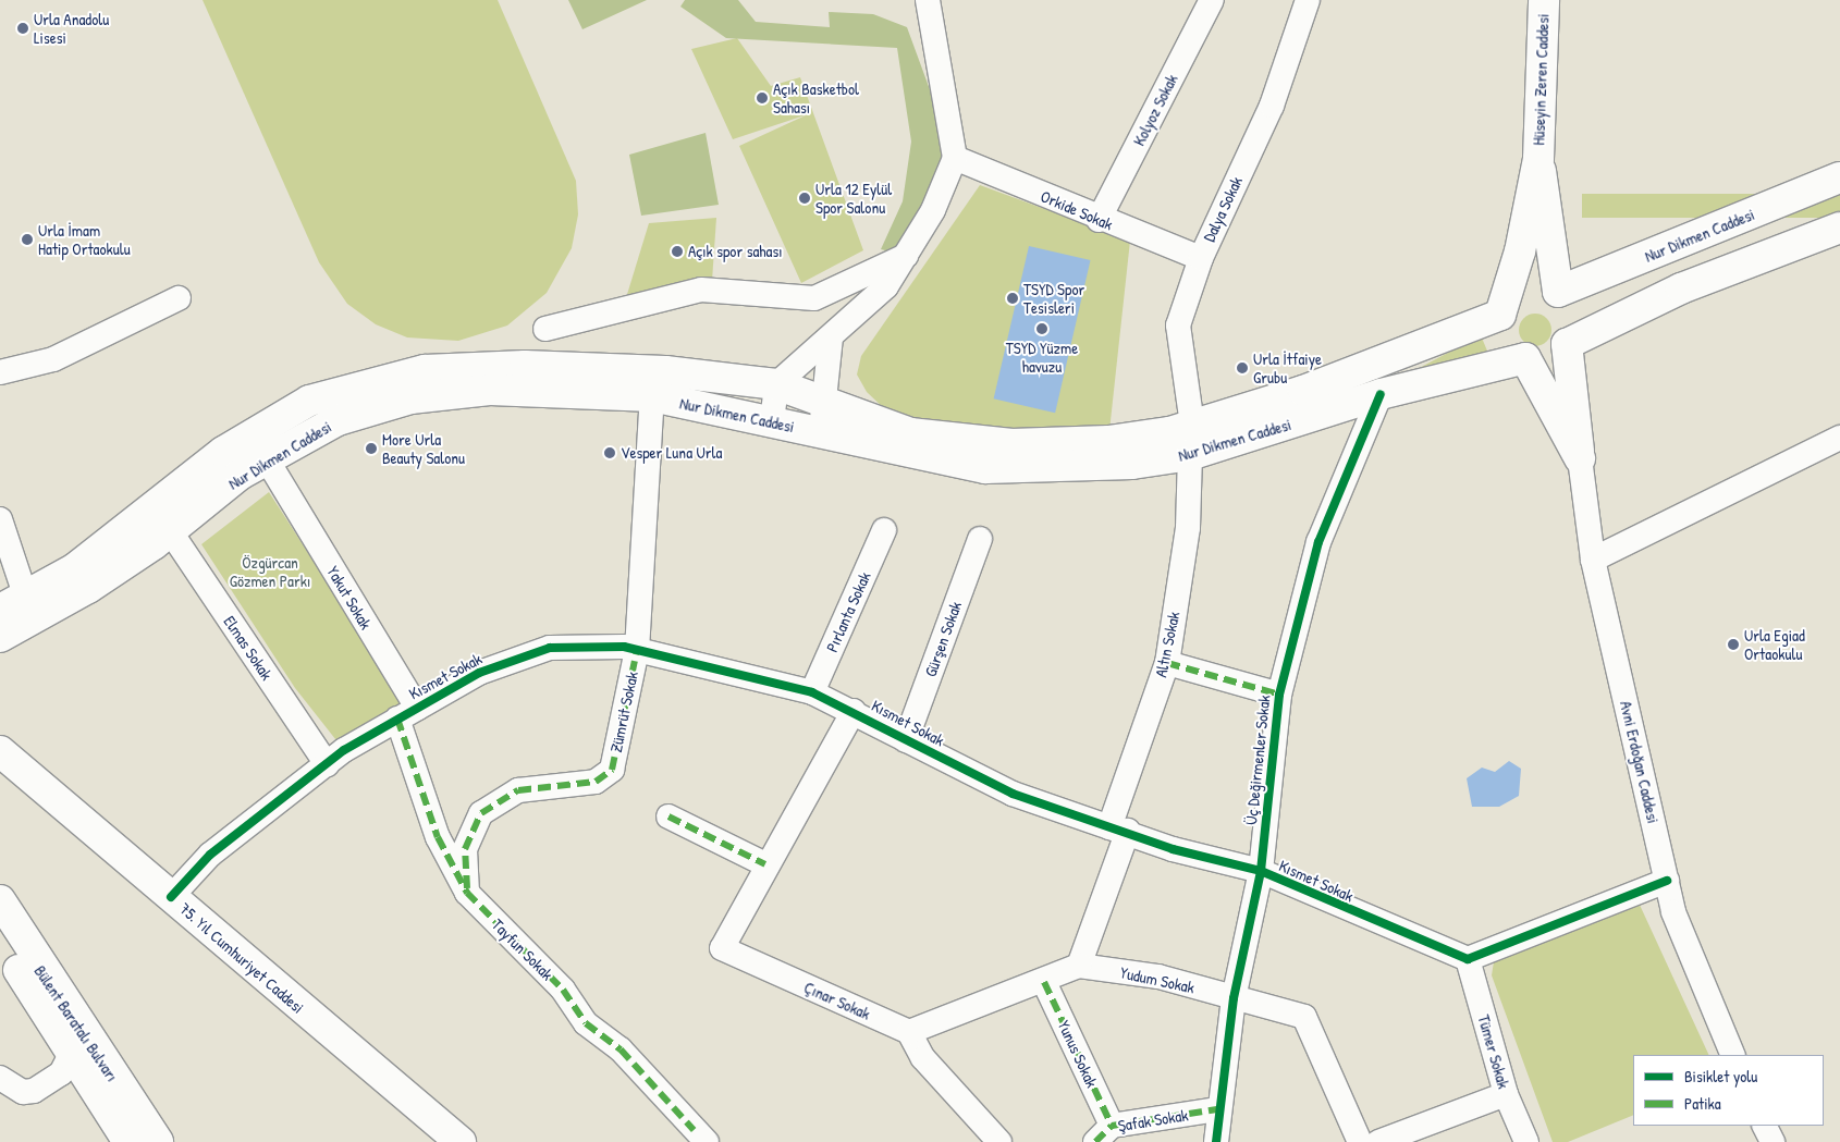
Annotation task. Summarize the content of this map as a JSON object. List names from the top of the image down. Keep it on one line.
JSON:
{"streets":{"main road":["Hüseyin Zeren Caddesi","Nur Dikmen Caddesi","75. Yıl Cumhuriyet Caddesi","Bülent Baratalı Bulvarı"],"street":["Kolyoz Sokak","Dalya Sokak","Orkide Sokak","Yakut Sokak","Pırlanta Sokak","Gürşen Sokak","Altın Sokak","Elmas Sokak","Kısmet Sokak","Zümrüt Sokak","Üç Değirmenler Sokak","Avni Erdoğan Caddesi","Tayfun Sokak","Yudum Sokak","Çınar Sokak","Tümer Sokak","Yunus Sokak","Şafak Sokak"]},"crossings":[["Kolyoz Sokak","Orkide Sokak"],["Dalya Sokak","Orkide Sokak"],["Dalya Sokak","Nur Dikmen Caddesi"],["Nur Dikmen Caddesi","Yakut Sokak"],["Nur Dikmen Caddesi","Altın Sokak"],["Nur Dikmen Caddesi","Elmas Sokak"],["Nur Dikmen Caddesi","Zümrüt Sokak"],["Nur Dikmen Caddesi","Üç Değirmenler Sokak"],["Yakut Sokak","Kısmet Sokak"],["Yakut Sokak","Tayfun Sokak"],["Pırlanta Sokak","Kısmet Sokak"],["Gürşen Sokak","Kısmet Sokak"],["Altın Sokak","Kısmet Sokak"],["Altın Sokak","Yudum Sokak"],["Elmas Sokak","Kısmet Sokak"],["Kısmet Sokak","Zümrüt Sokak"],["Kısmet Sokak","Üç Değirmenler Sokak"],["Kısmet Sokak","Tayfun Sokak"],["Kısmet Sokak","75. Yıl Cumhuriyet Caddesi"],["Kısmet Sokak","Tümer Sokak"],["Zümrüt Sokak","Tayfun Sokak"],["Üç Değirmenler Sokak","Yudum Sokak"],["Üç Değirmenler Sokak","Şafak Sokak"],["Yunus Sokak","Şafak Sokak"]],"parks":["Özgürcan Gözmen Parkı"],"places":["Urla Anadolu Lisesi","Açık Basketbol Sahası","Urla 12 Eylül Spor Salonu","Urla İmam Hatip Ortaokulu","Açık spor sahası","TSYD Spor Tesisleri","TSYD Yüzme havuzu","Urla İtfaiye Grubu","More Urla Beauty Salonu","Vesper Luna Urla","Urla Egiad Ortaokulu"],"legend":["Bisiklet yolu","Patika"]}
